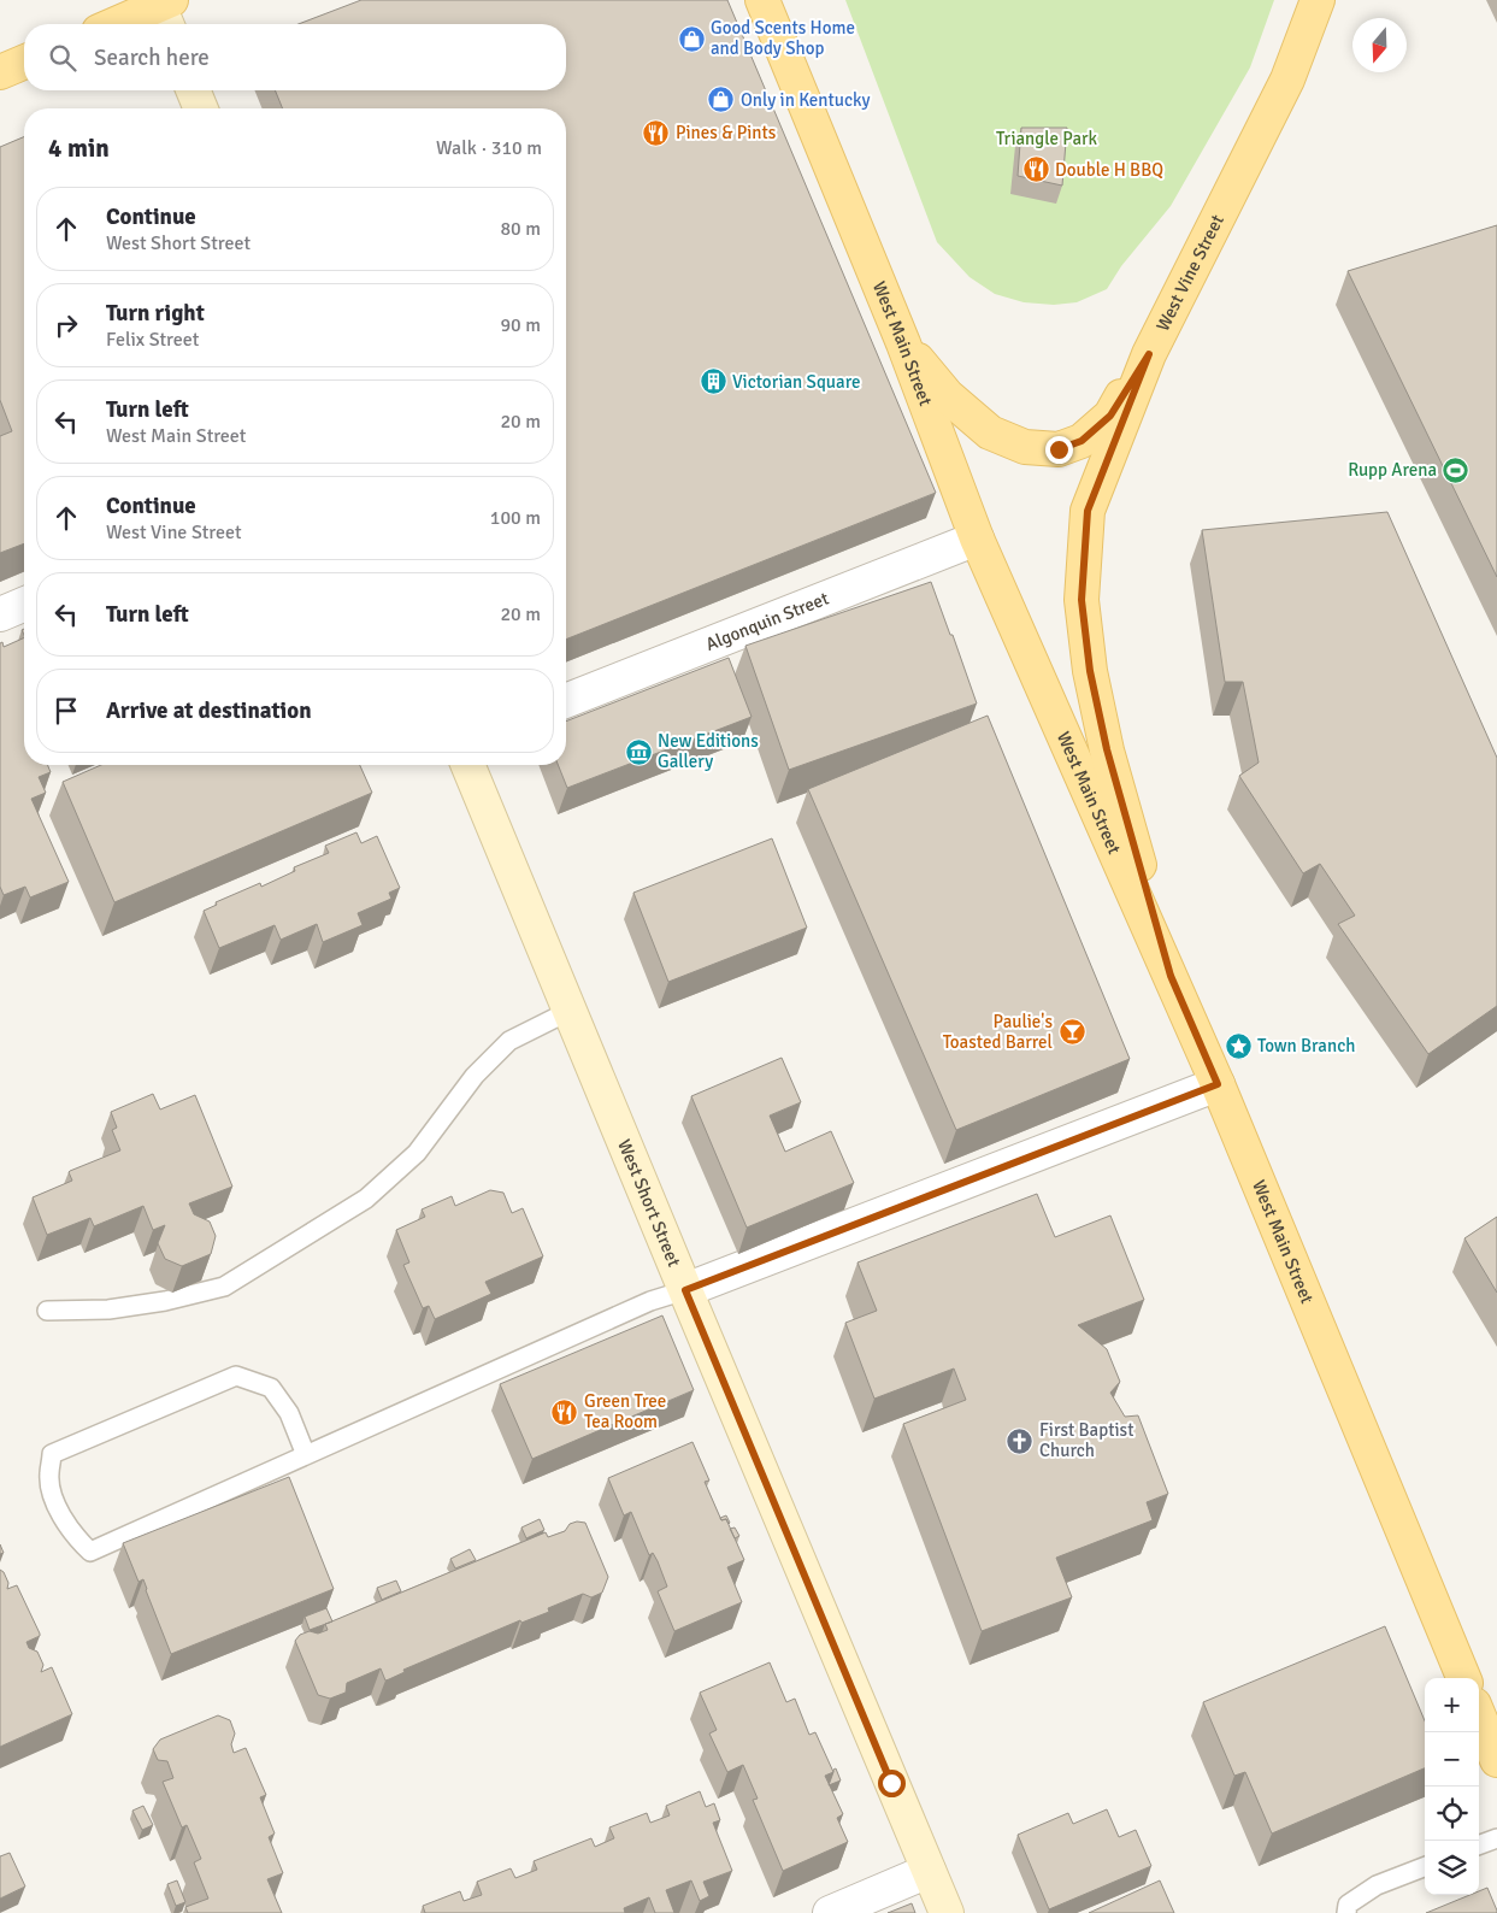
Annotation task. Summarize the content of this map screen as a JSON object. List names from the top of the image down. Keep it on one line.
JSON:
{"streets":{"main road":["West Vine Street","West Main Street","West Short Street"],"street":["Algonquin Street"]},"crossings":[["West Vine Street","West Main Street"],["West Main Street","Algonquin Street"]],"parks":["Triangle Park"],"places":{"shop":["Good Scents Home and Body Shop","Only in Kentucky"],"restaurant":["Pines & Pints","Double H BBQ","Green Tree Tea Room"],"building":["Victorian Square"],"sports":["Rupp Arena"],"museum":["New Editions Gallery"],"bar":["Paulie's Toasted Barrel"],"place":["Town Branch"],"church":["First Baptist Church"]},"north":"bottom","page":{"search":"Search here","heading":["4 min","Walk · 310 m"],"list":[["Continue","West Short Street","80 m"],["Turn right","Felix Street","90 m"],["Turn left","West Main Street","20 m"],["Continue","West Vine Street","100 m"],["Turn left","20 m"],"Arrive at destination"],"map_buttons":["+","−"]}}
